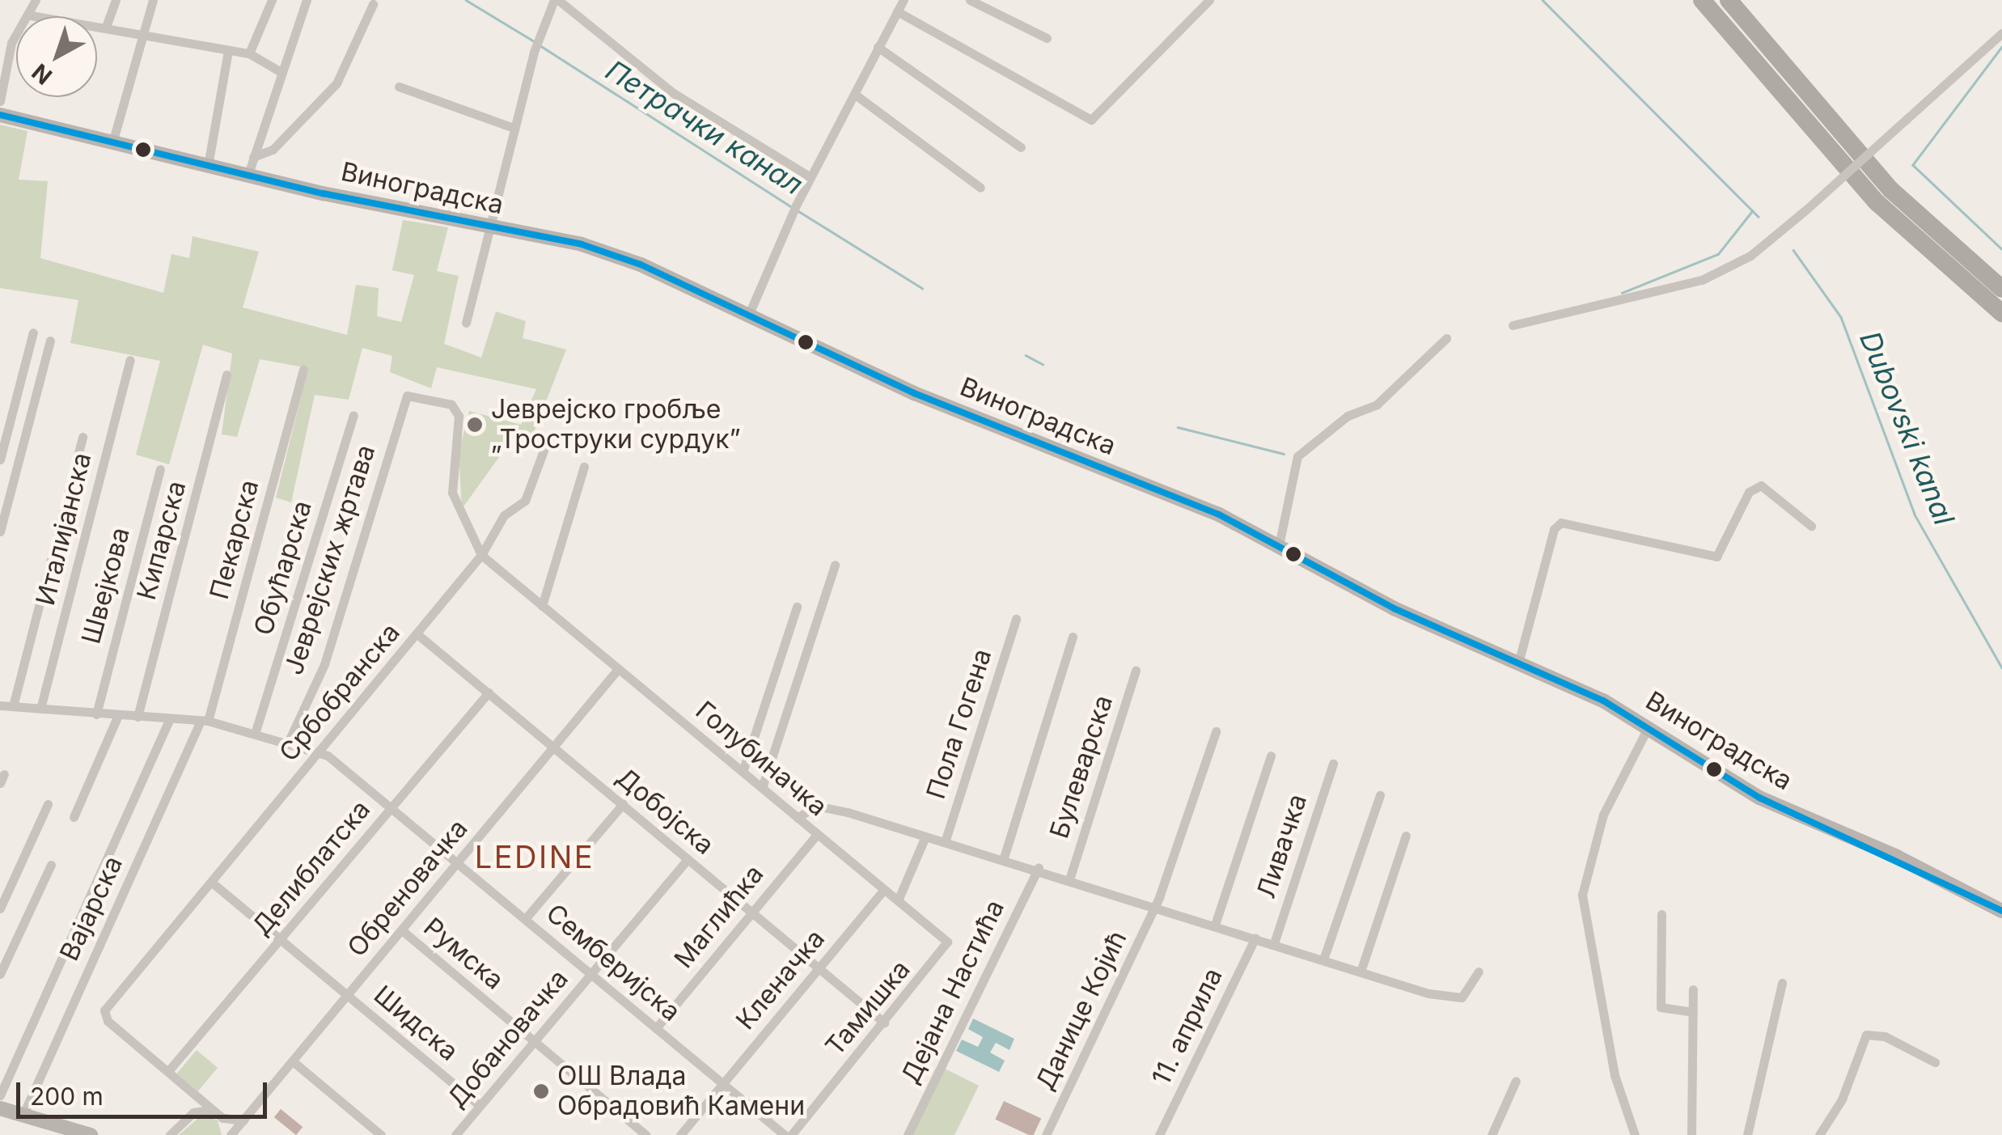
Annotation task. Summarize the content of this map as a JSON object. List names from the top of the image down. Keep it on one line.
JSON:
{"streets":{"street":["Виноградска","Италијанска","Пекарска","Кипарска","Јеврејских жртава","Обућарска","Швејкова","Србобранска","Пола Гогена","Голубиначка","Булеварска","Добојска","Ливачка","Делиблатска","Обреновачка","Вајарска","Маглићка","Румска","Семберијска","Кленачка","Дејана Настића","Тамишка","Данице Којић","Шидска","11. априла","Добановачка"]},"crossings":[["Италијанска","Семберијска"],["Пекарска","Вајарска"],["Пекарска","Семберијска"],["Кипарска","Семберијска"],["Јеврејских жртава","Србобранска"],["Јеврејских жртава","Голубиначка"],["Јеврејских жртава","Семберијска"],["Обућарска","Семберијска"],["Швејкова","Семберијска"],["Србобранска","Голубиначка"],["Србобранска","Добојска"],["Србобранска","Делиблатска"],["Србобранска","Семберијска"],["Србобранска","Шидска"],["Голубиначка","Обреновачка"],["Голубиначка","Маглићка"],["Голубиначка","Кленачка"],["Голубиначка","Тамишка"],["Добојска","Делиблатска"],["Добојска","Обреновачка"],["Добојска","Маглићка"],["Добојска","Кленачка"],["Добојска","Тамишка"],["Добојска","Добановачка"],["Делиблатска","Семберијска"],["Делиблатска","Шидска"],["Обреновачка","Румска"],["Обреновачка","Семберијска"],["Обреновачка","Шидска"],["Вајарска","Семберијска"],["Маглићка","Семберијска"],["Румска","Добановачка"],["Семберијска","Кленачка"],["Семберијска","Тамишка"],["Семберијска","Добановачка"],["Шидска","Добановачка"]],"districts":["LEDINE"],"water":["Петрачки канал","Dubovski kanal"],"places":["Јеврејско гробље „Троструки сурдук”","ОШ Влада Обрадовић Камени"],"scale_bar":"200 m","north":"bottom left"}
